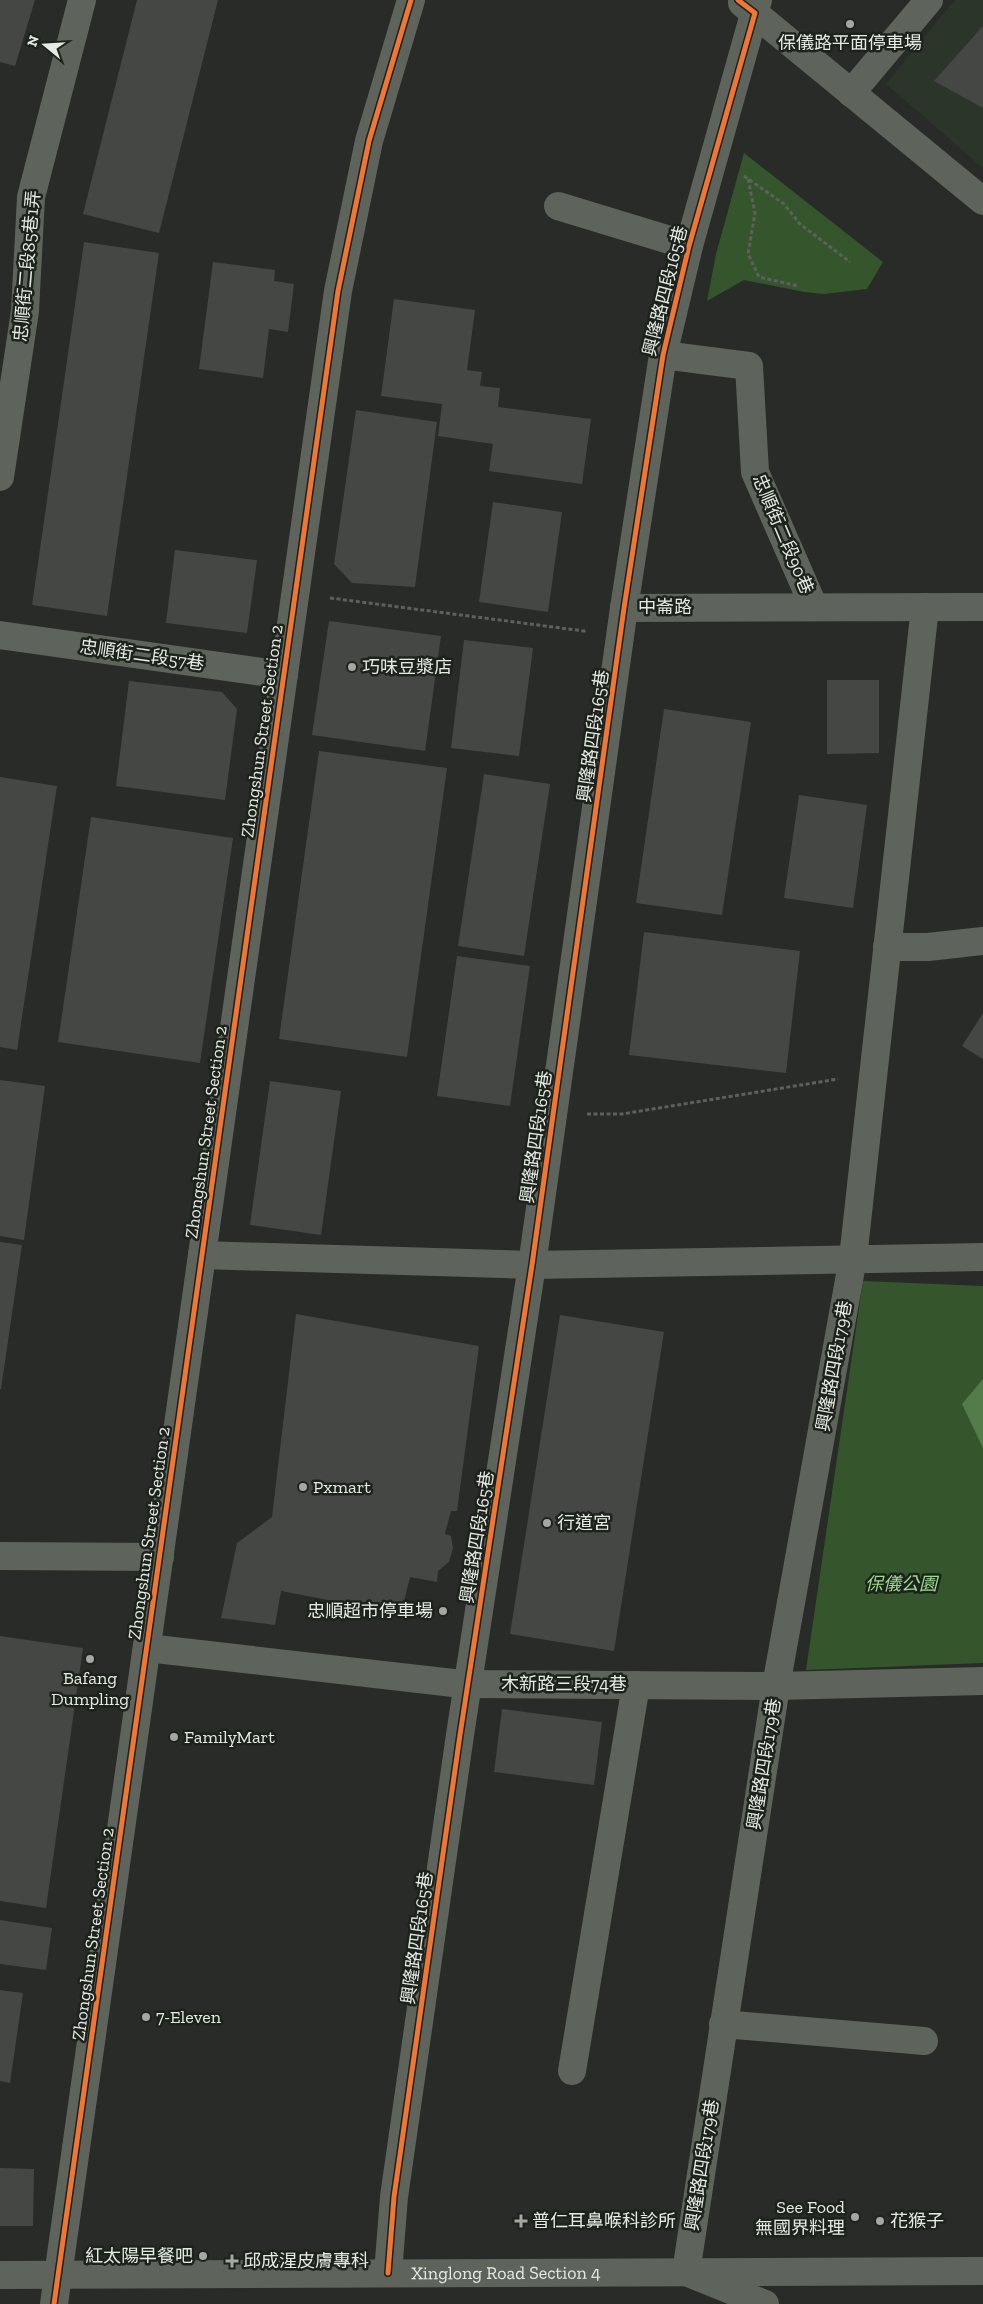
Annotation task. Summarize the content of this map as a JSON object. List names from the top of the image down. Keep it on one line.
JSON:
{"streets":{"street":["忠順街二段85巷1弄","興隆路四段165巷","忠順街二段90巷","中崙路","忠順街二段57巷","Zhongshun Street Section 2","興隆路四段179巷","木新路三段74巷","Xinglong Road Section 4"]},"crossings":[["興隆路四段165巷","忠順街二段90巷"],["興隆路四段165巷","中崙路"],["興隆路四段165巷","木新路三段74巷"],["興隆路四段165巷","Xinglong Road Section 4"],["忠順街二段90巷","中崙路"],["中崙路","Zhongshun Street Section 2"],["中崙路","興隆路四段179巷"],["忠順街二段57巷","Zhongshun Street Section 2"],["Zhongshun Street Section 2","木新路三段74巷"],["Zhongshun Street Section 2","Xinglong Road Section 4"],["興隆路四段179巷","木新路三段74巷"],["興隆路四段179巷","Xinglong Road Section 4"]],"parks":["保儀公園"],"places":{"other":["保儀路平面停車場","巧味豆漿店","Pxmart","行道宮","忠順超市停車場","Bafang Dumpling","FamilyMart","7-Eleven","See Food 無國界料理","花猴子","紅太陽早餐吧"],"health":["普仁耳鼻喉科診所","邱成湦皮膚專科"]},"north":"left"}
